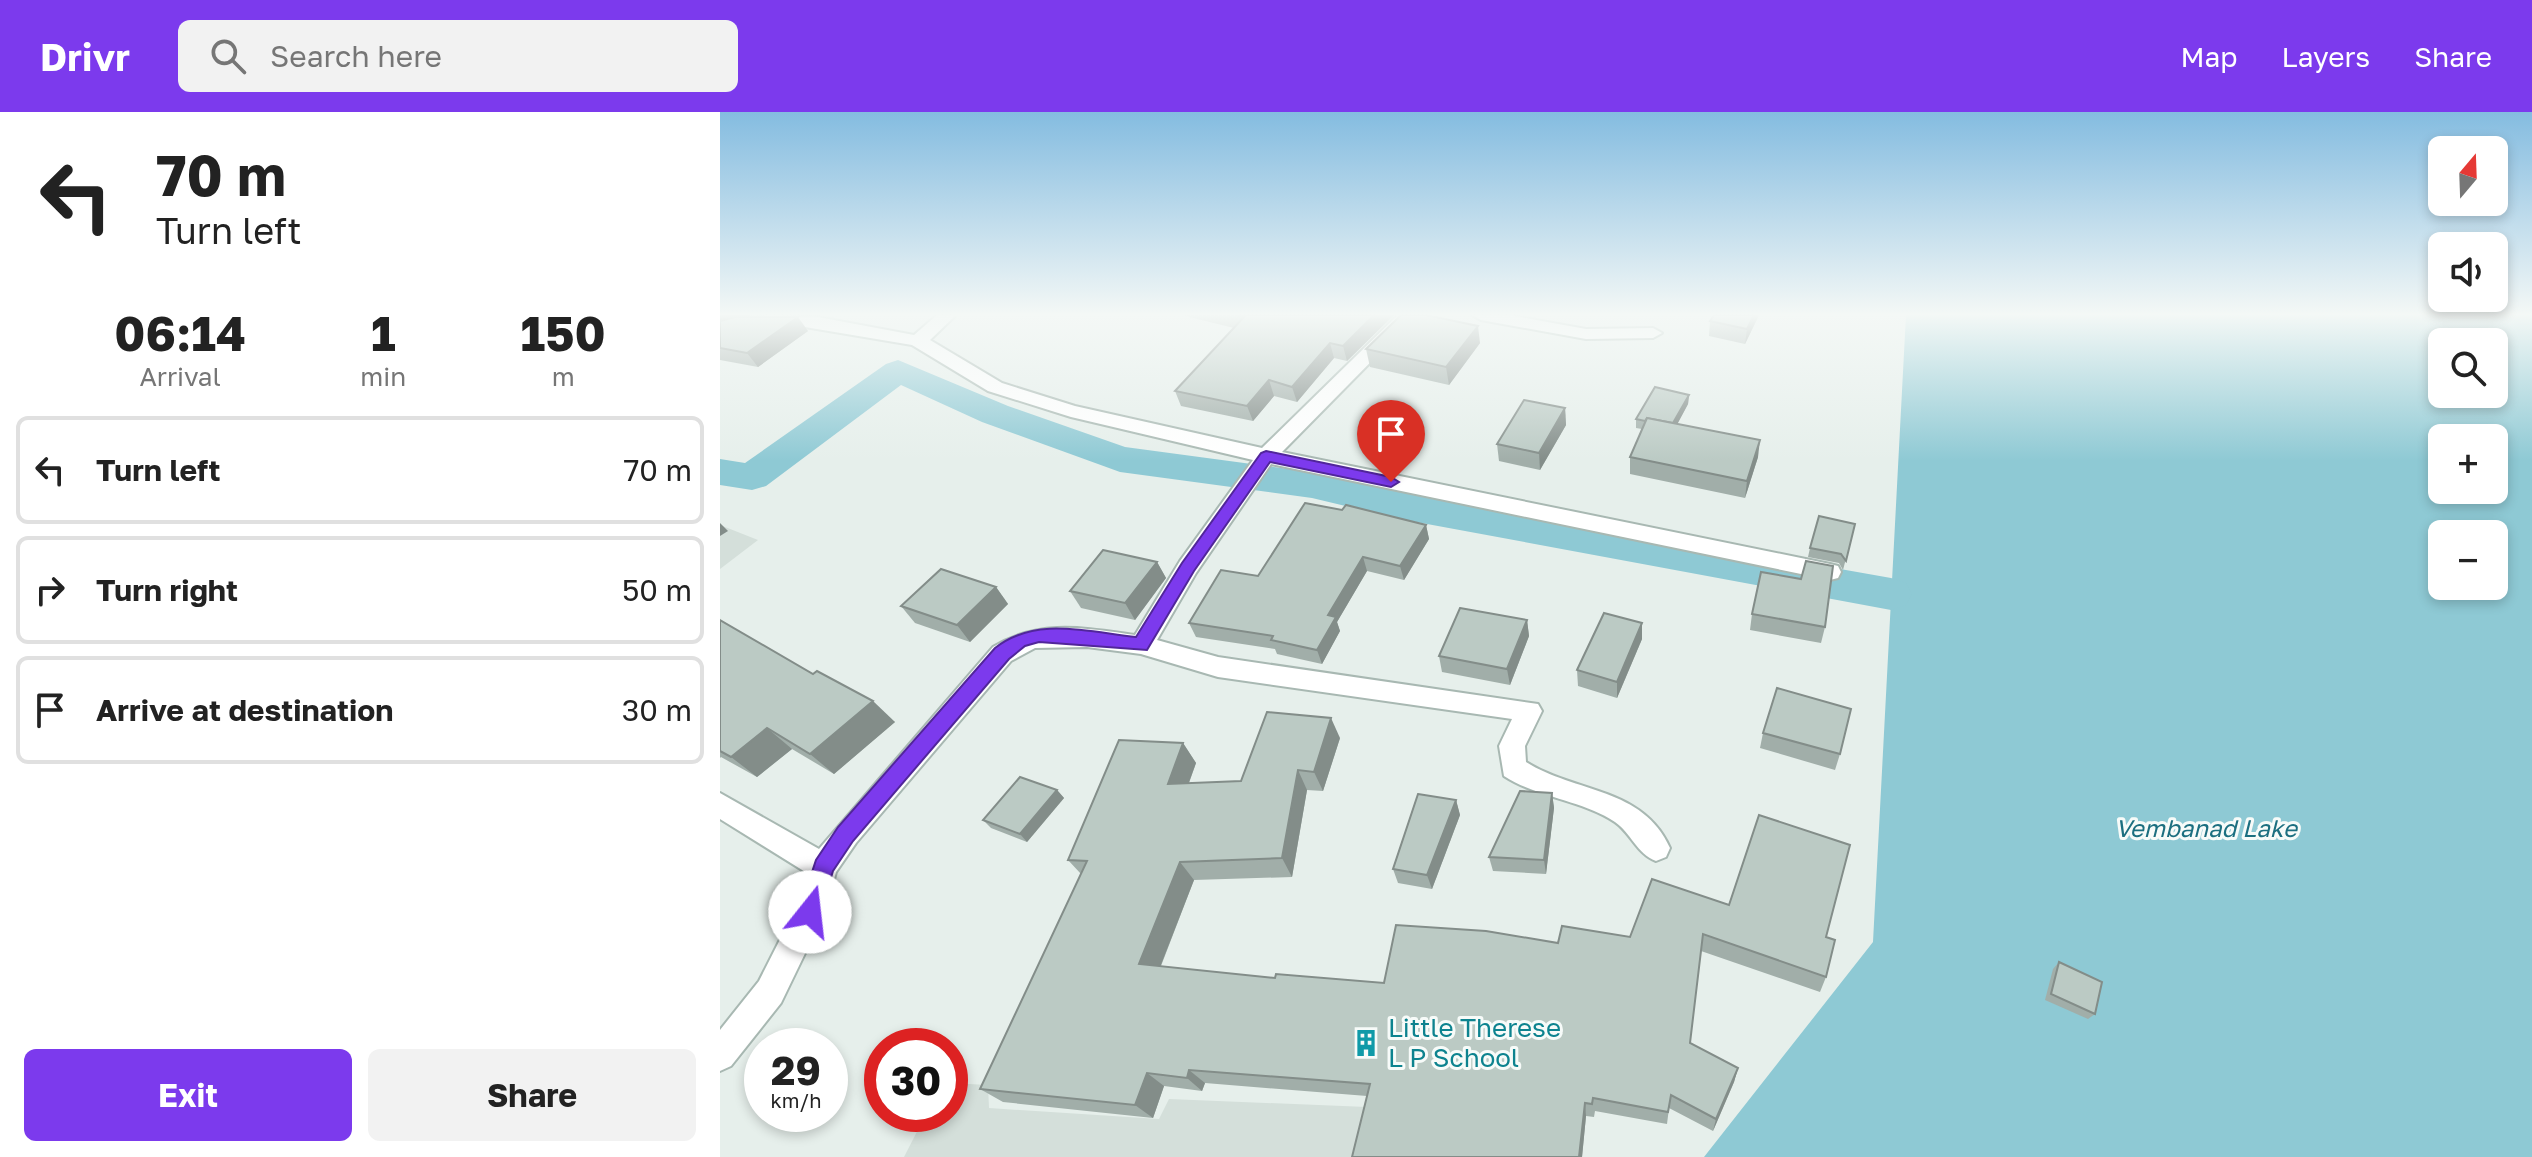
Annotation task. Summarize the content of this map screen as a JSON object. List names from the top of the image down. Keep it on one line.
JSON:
{"water":["Vembanad Lake"],"places":{"building":["Little Therese L P School"]},"north":"top","page":{"header":"Drivr","search":"Search here","nav":["Map","Layers","Share"],"turn":["70 m","Turn left"],"map_buttons":["+","−"],"eta":["06:14","Arrival","1","min","150","m"],"list":[{"name":"Turn left","value":"70 m"},{"name":"Turn right","value":"50 m"},{"name":"Arrive at destination","value":"30 m"}],"speed":"29 km/h","limit":"30","buttons":["Exit","Share"]}}
